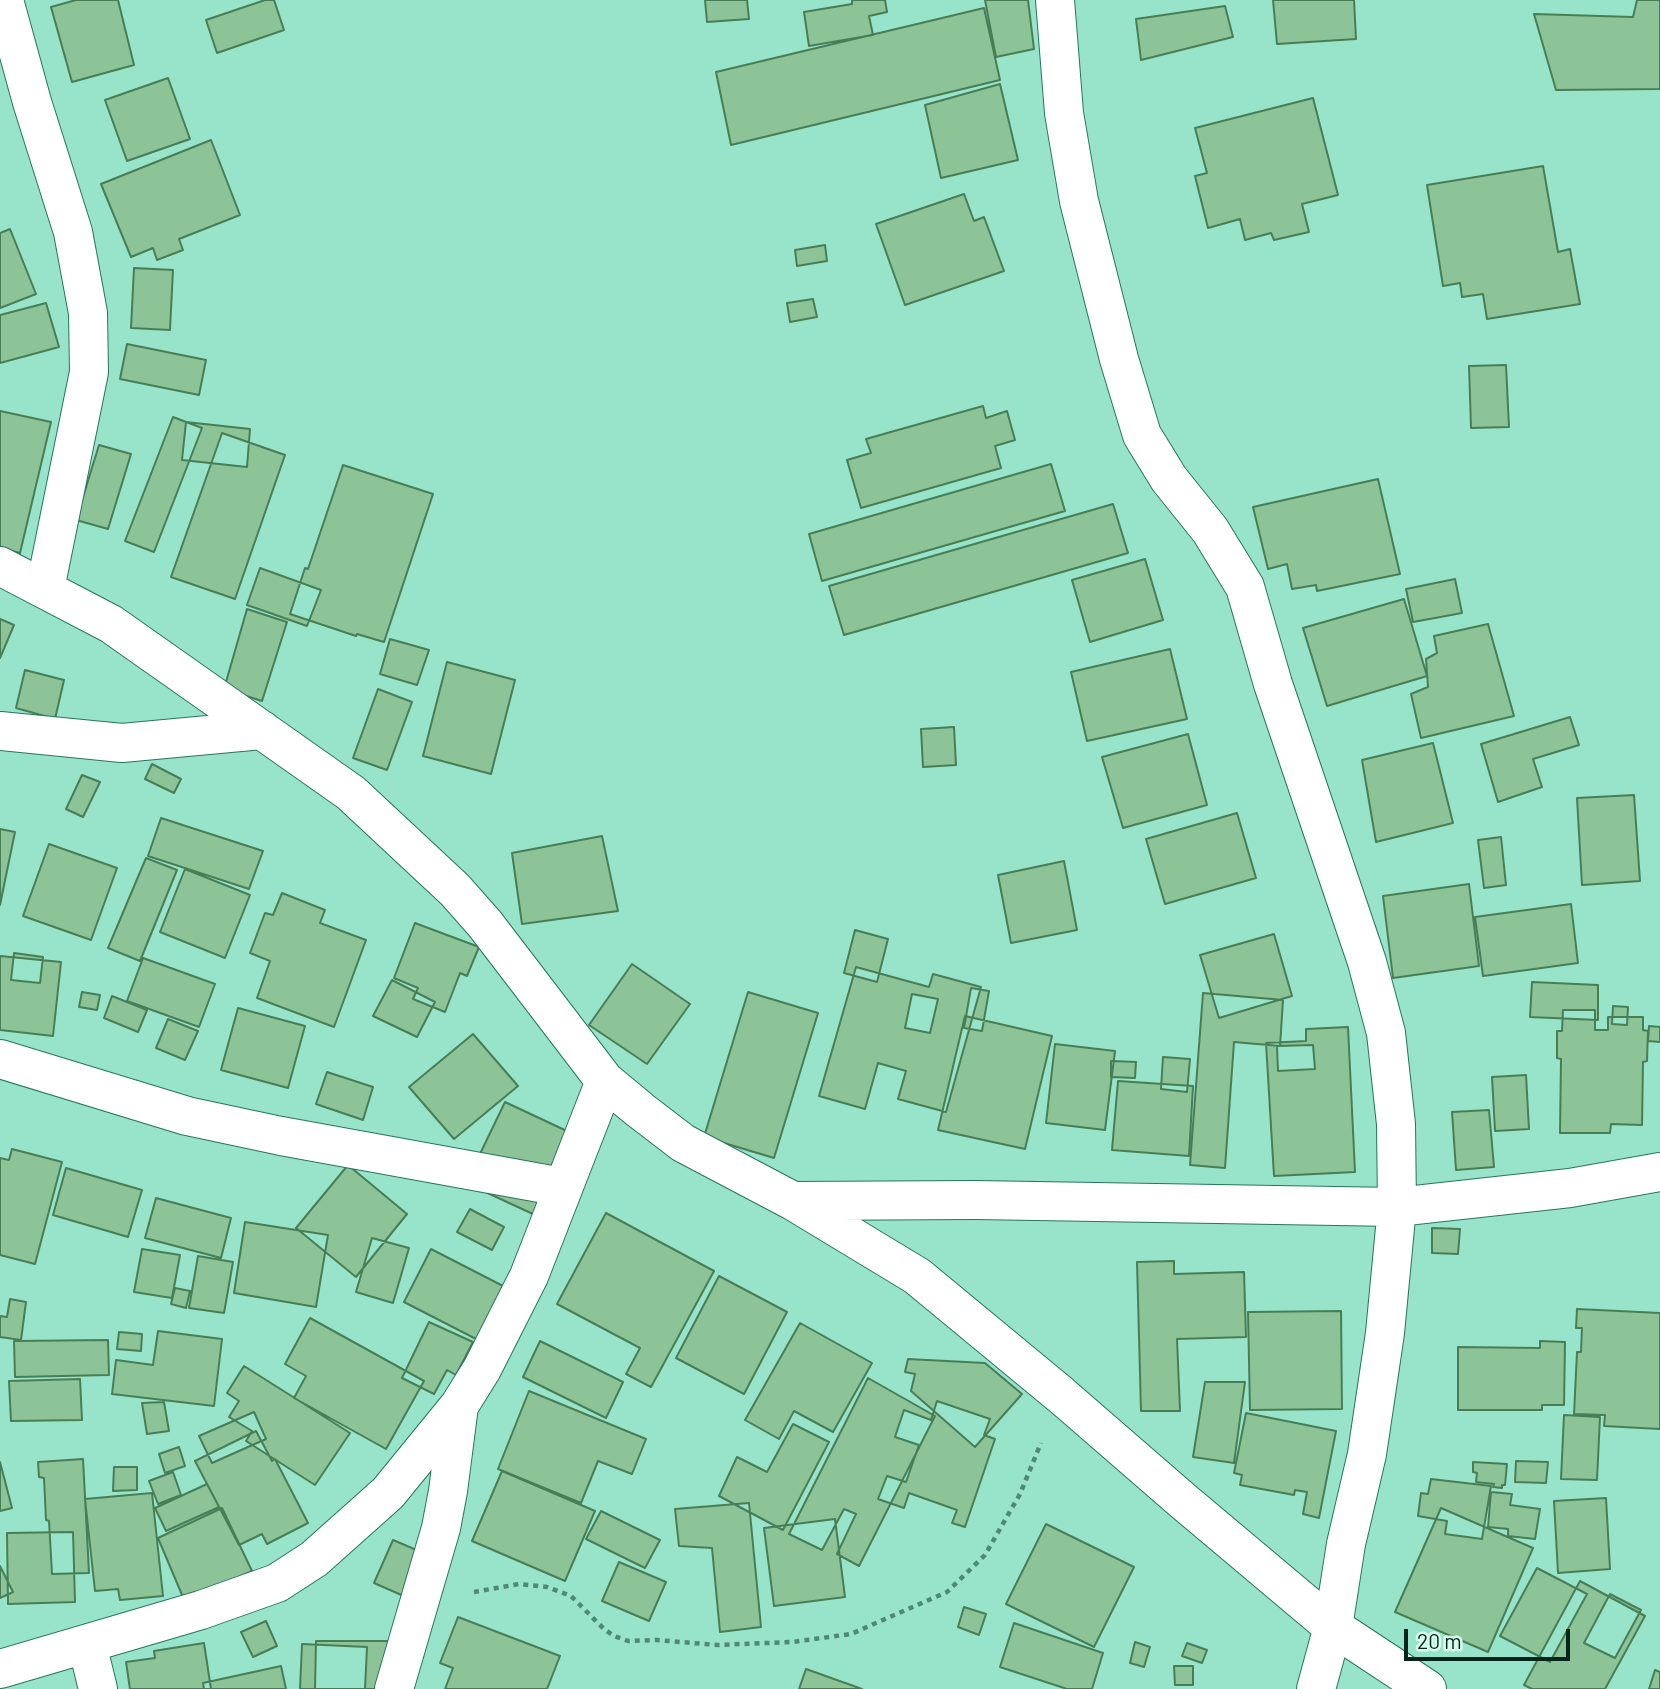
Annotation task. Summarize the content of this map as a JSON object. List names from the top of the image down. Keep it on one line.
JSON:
{"scale_bar":"20 m"}
